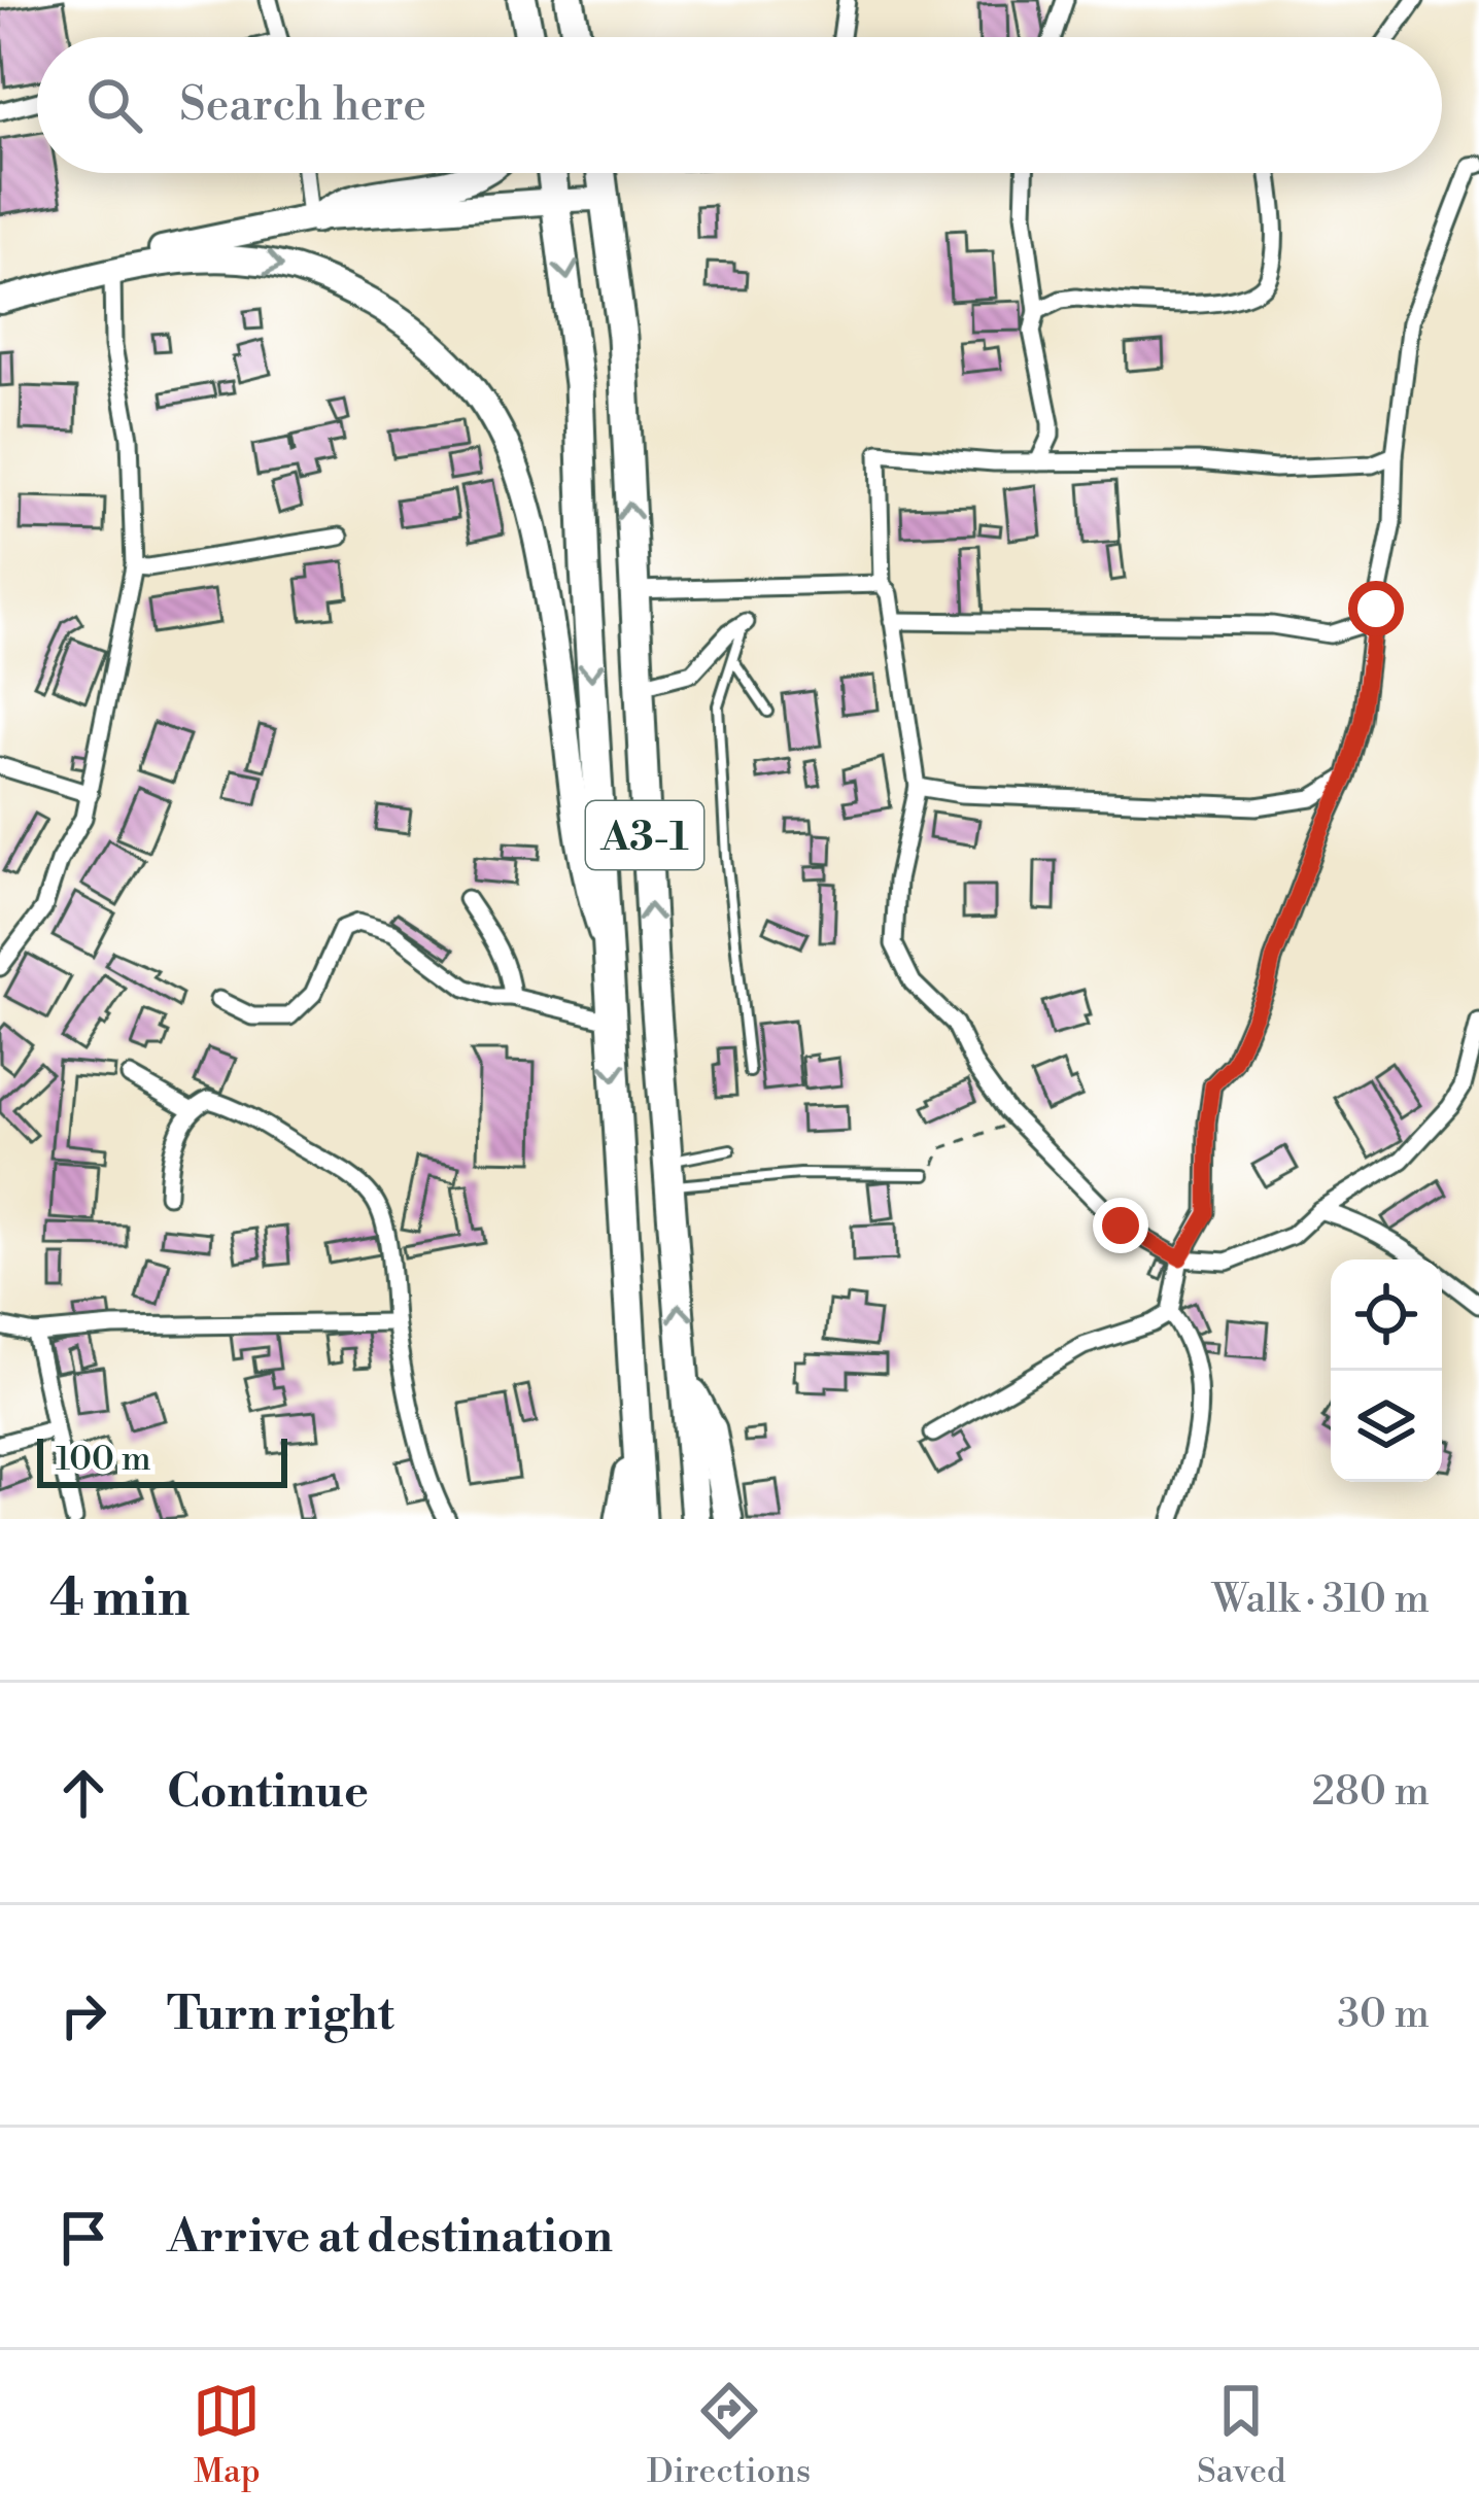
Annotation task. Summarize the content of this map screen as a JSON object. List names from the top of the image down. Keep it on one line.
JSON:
{"streets":{"highway":["A3-1"]},"scale_bar":"100 m","page":{"search":"Search here","scale":"100 m","heading":["4 min","Walk · 310 m"],"list":[["Continue","280 m"],["Turn right","30 m"],"Arrive at destination"],"nav":["Map","Directions","Saved"]}}
